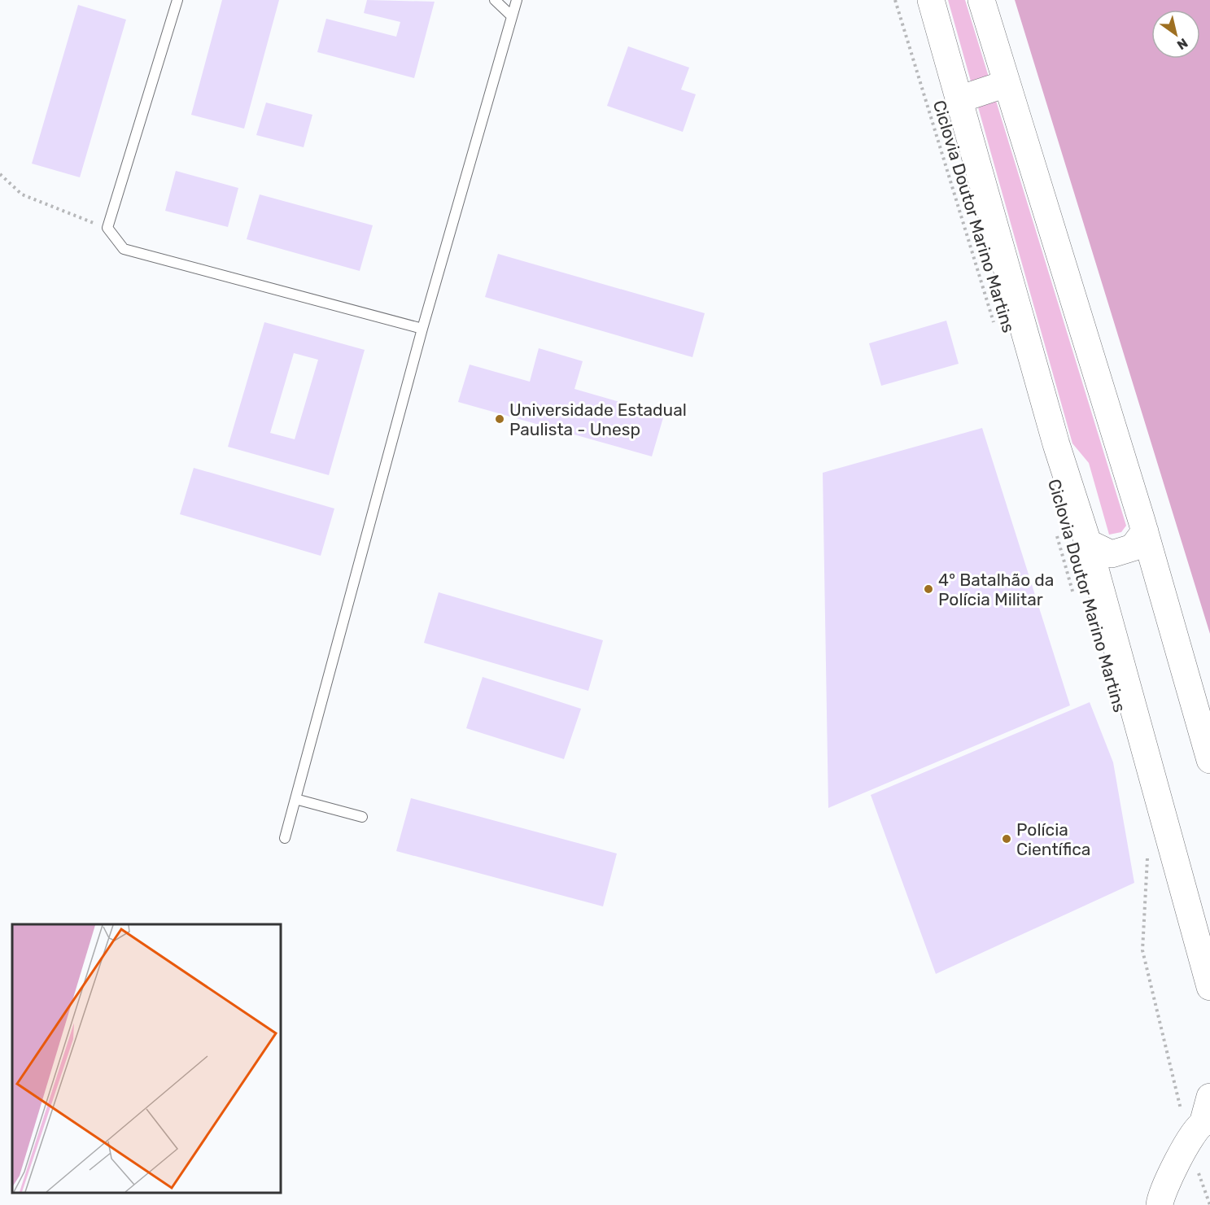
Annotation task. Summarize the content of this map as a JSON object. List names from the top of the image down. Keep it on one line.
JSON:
{"streets":{"path":["Ciclovia Doutor Marino Martins"]},"places":["Universidade Estadual Paulista - Unesp","4° Batalhão da Polícia Militar","Polícia Científica"],"north":"bottom right"}
